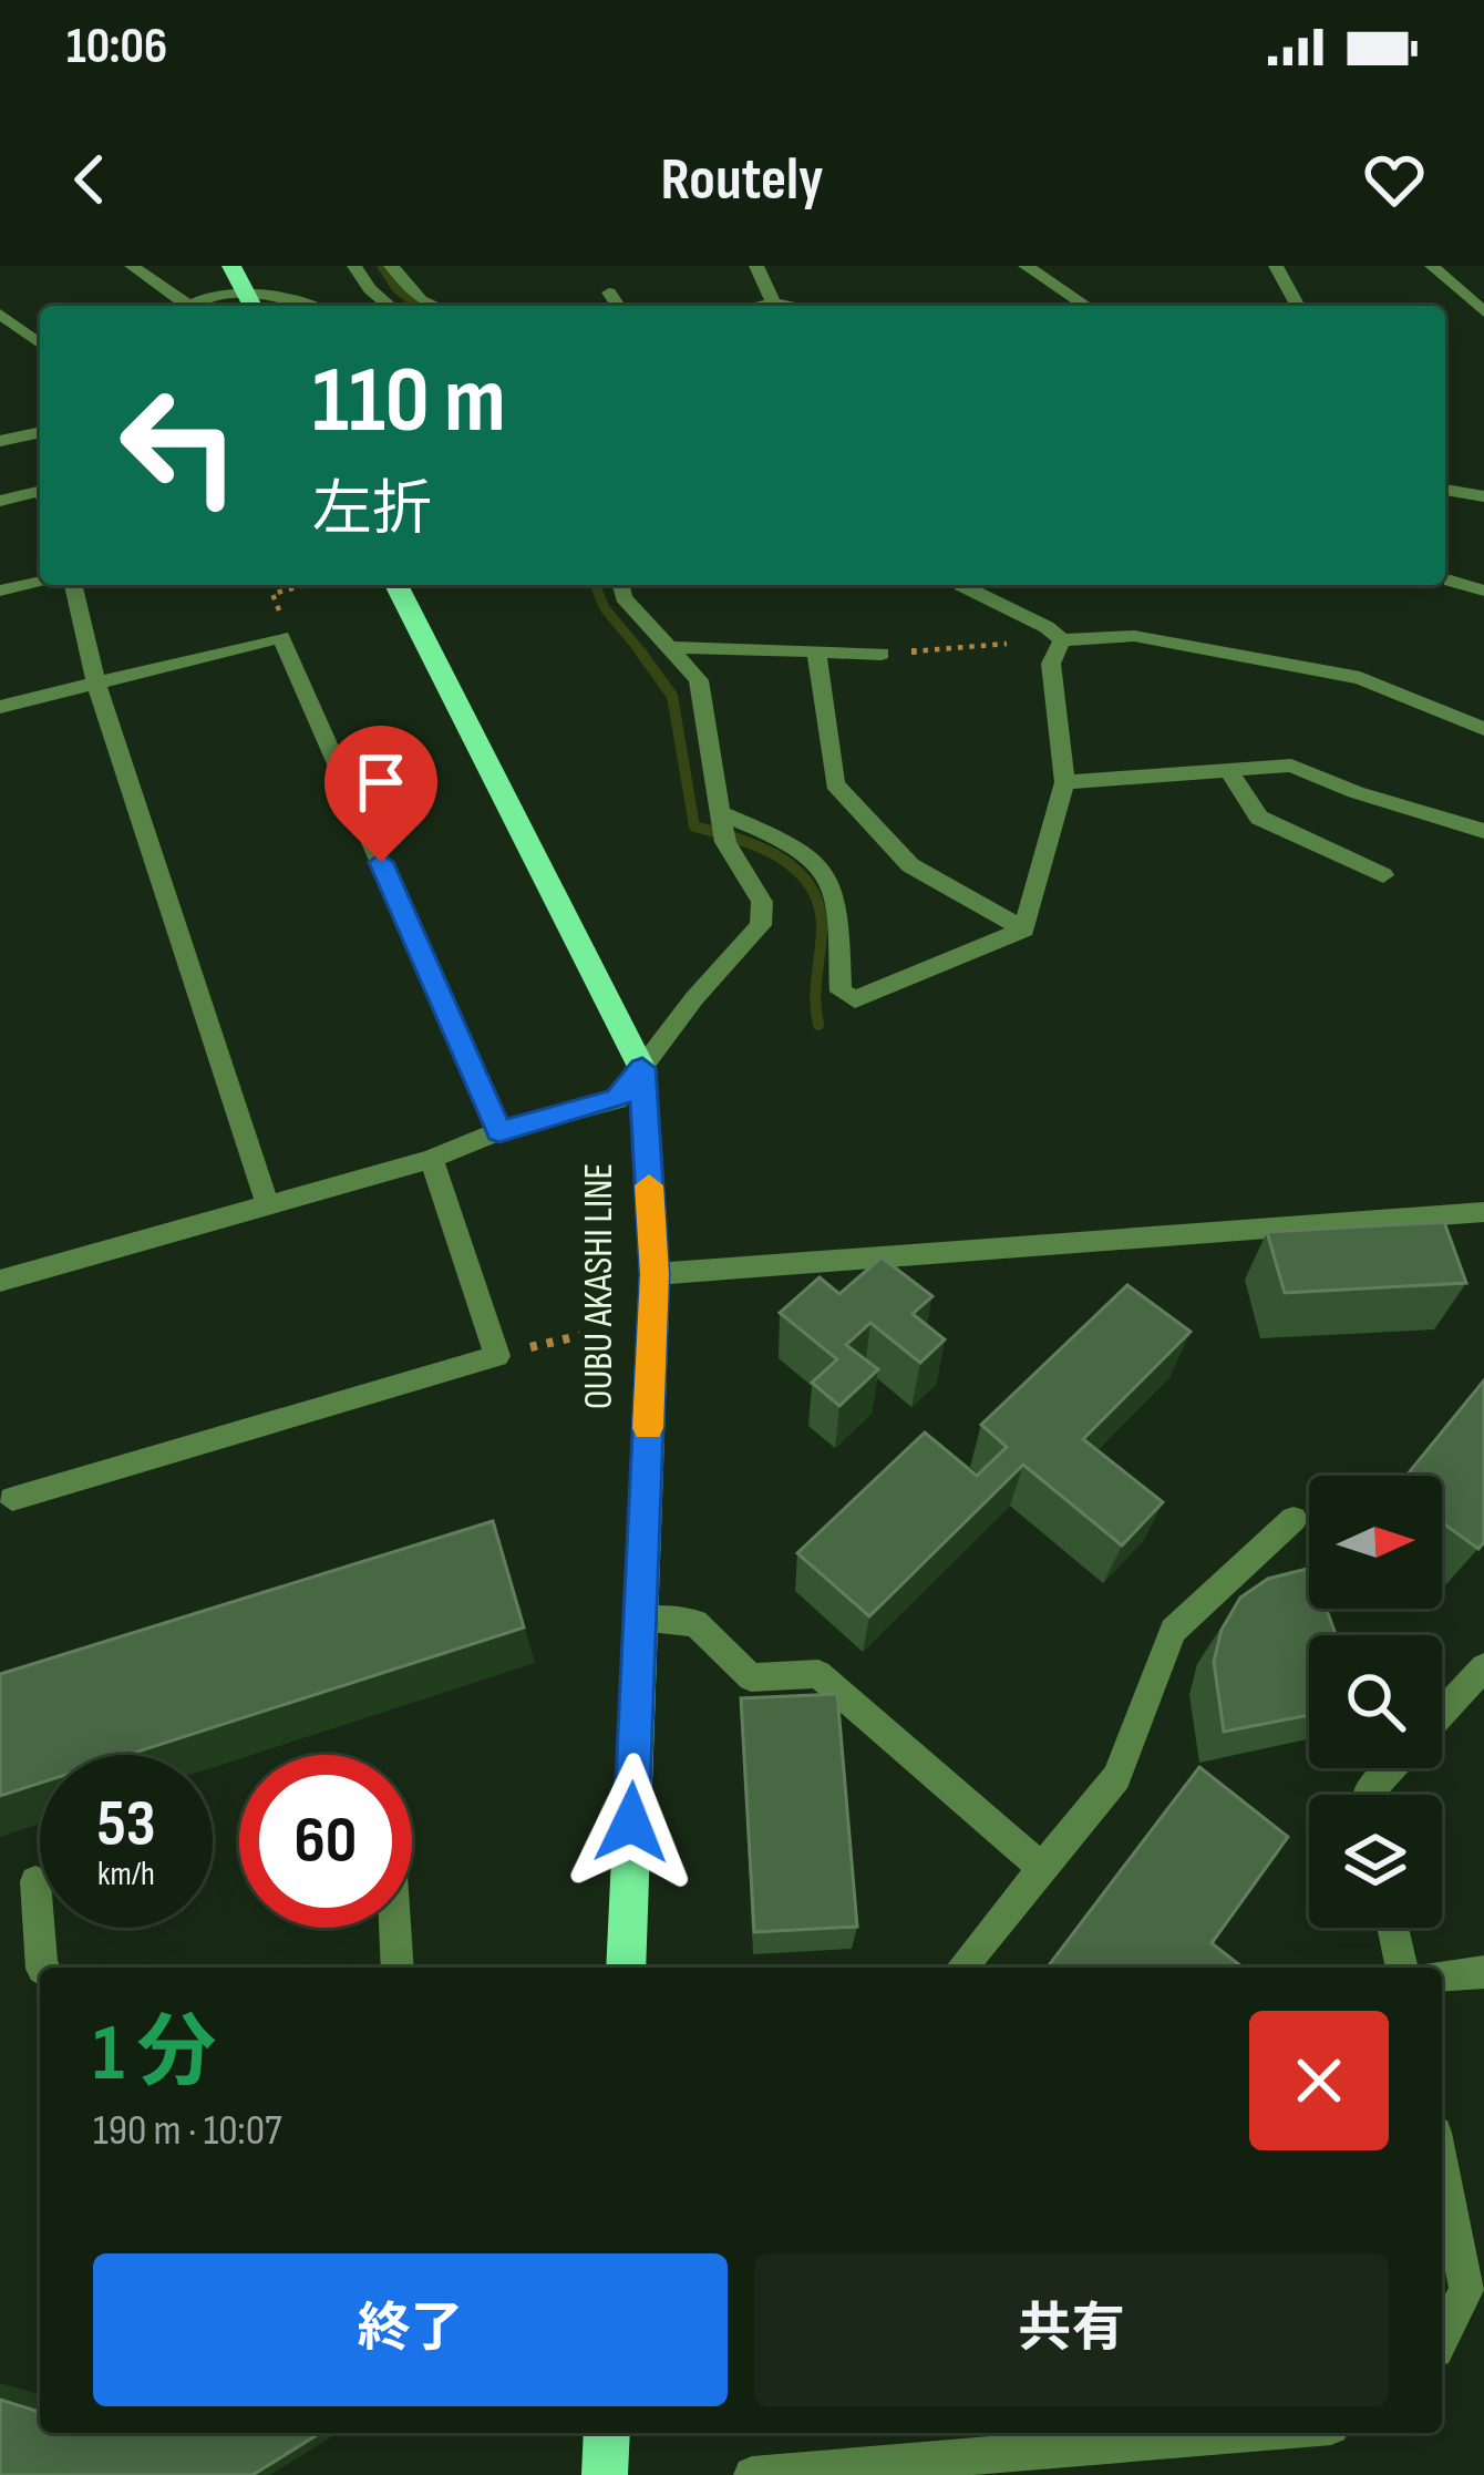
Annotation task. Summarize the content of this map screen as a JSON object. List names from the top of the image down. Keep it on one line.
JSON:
{"streets":{"main road":["OUBU AKASHI LINE"]},"north":"right","page":{"status":"10:06","header":"Routely","turn":["110 m","左折"],"speed":"53 km/h","limit":"60","heading":["1 分","190 m · 10:07"],"buttons":["終了","共有"]}}
